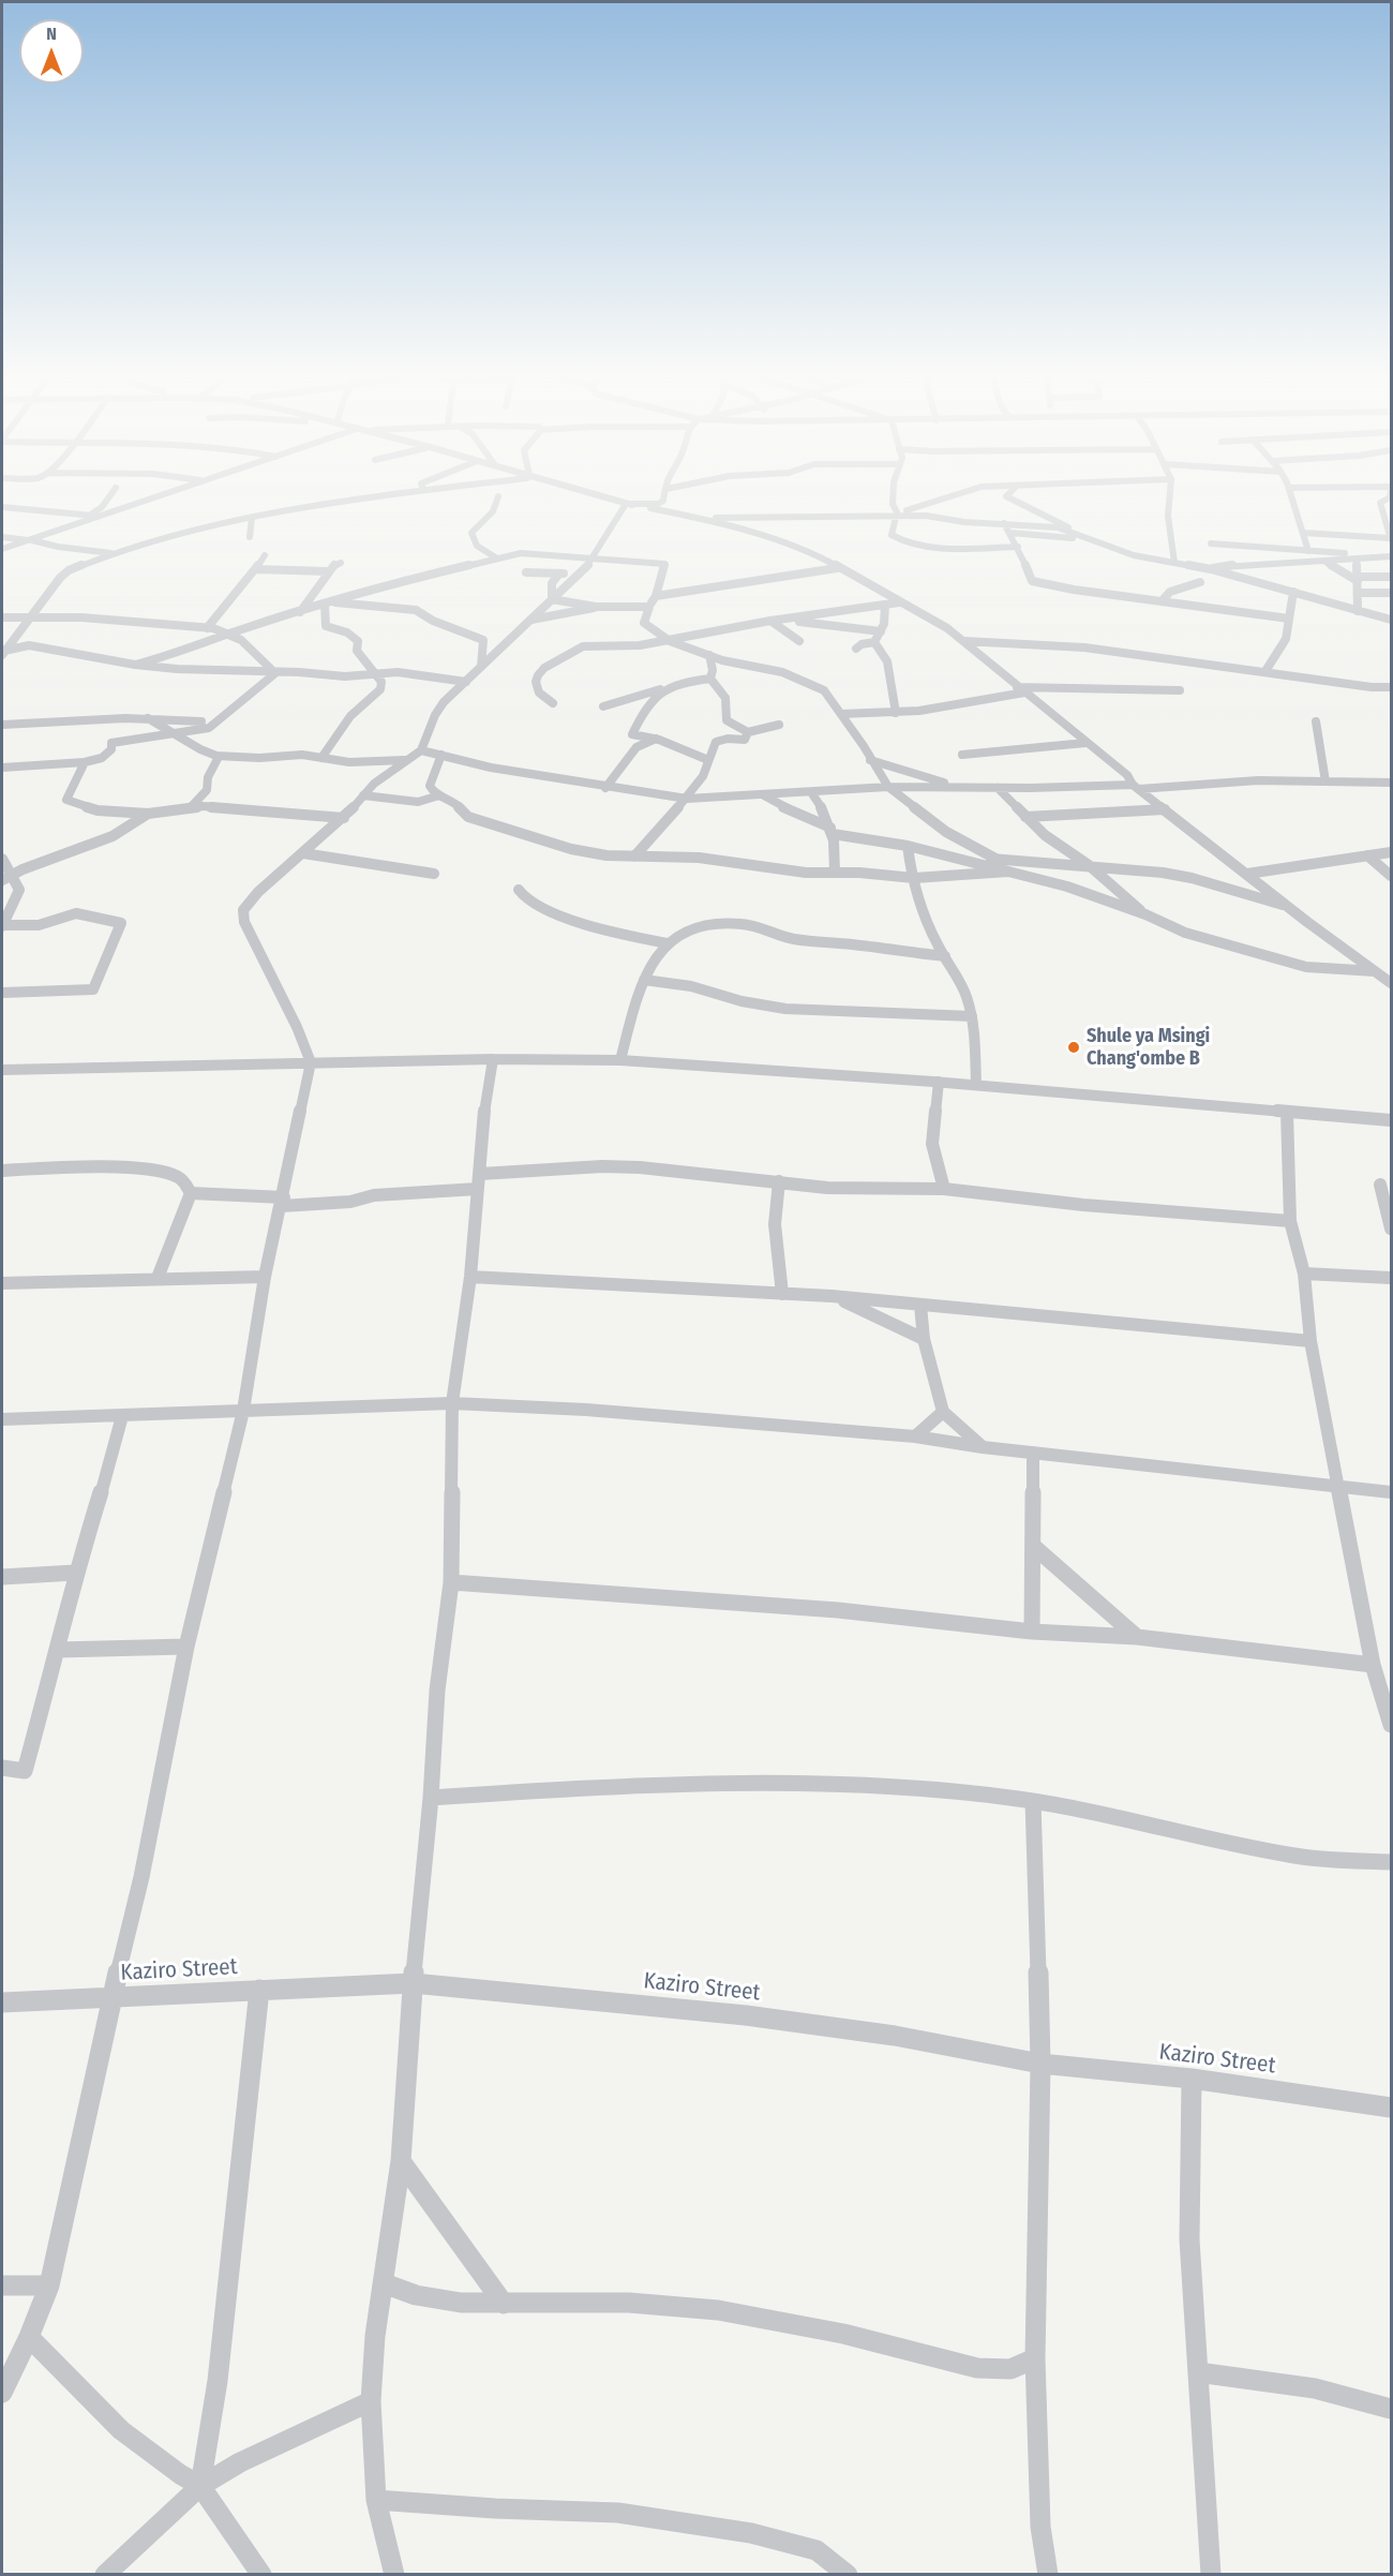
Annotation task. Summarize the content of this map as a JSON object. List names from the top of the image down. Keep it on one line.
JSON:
{"streets":{"street":["Kaziro Street"]},"places":["Shule ya Msingi Chang'ombe B"],"north":"top"}
